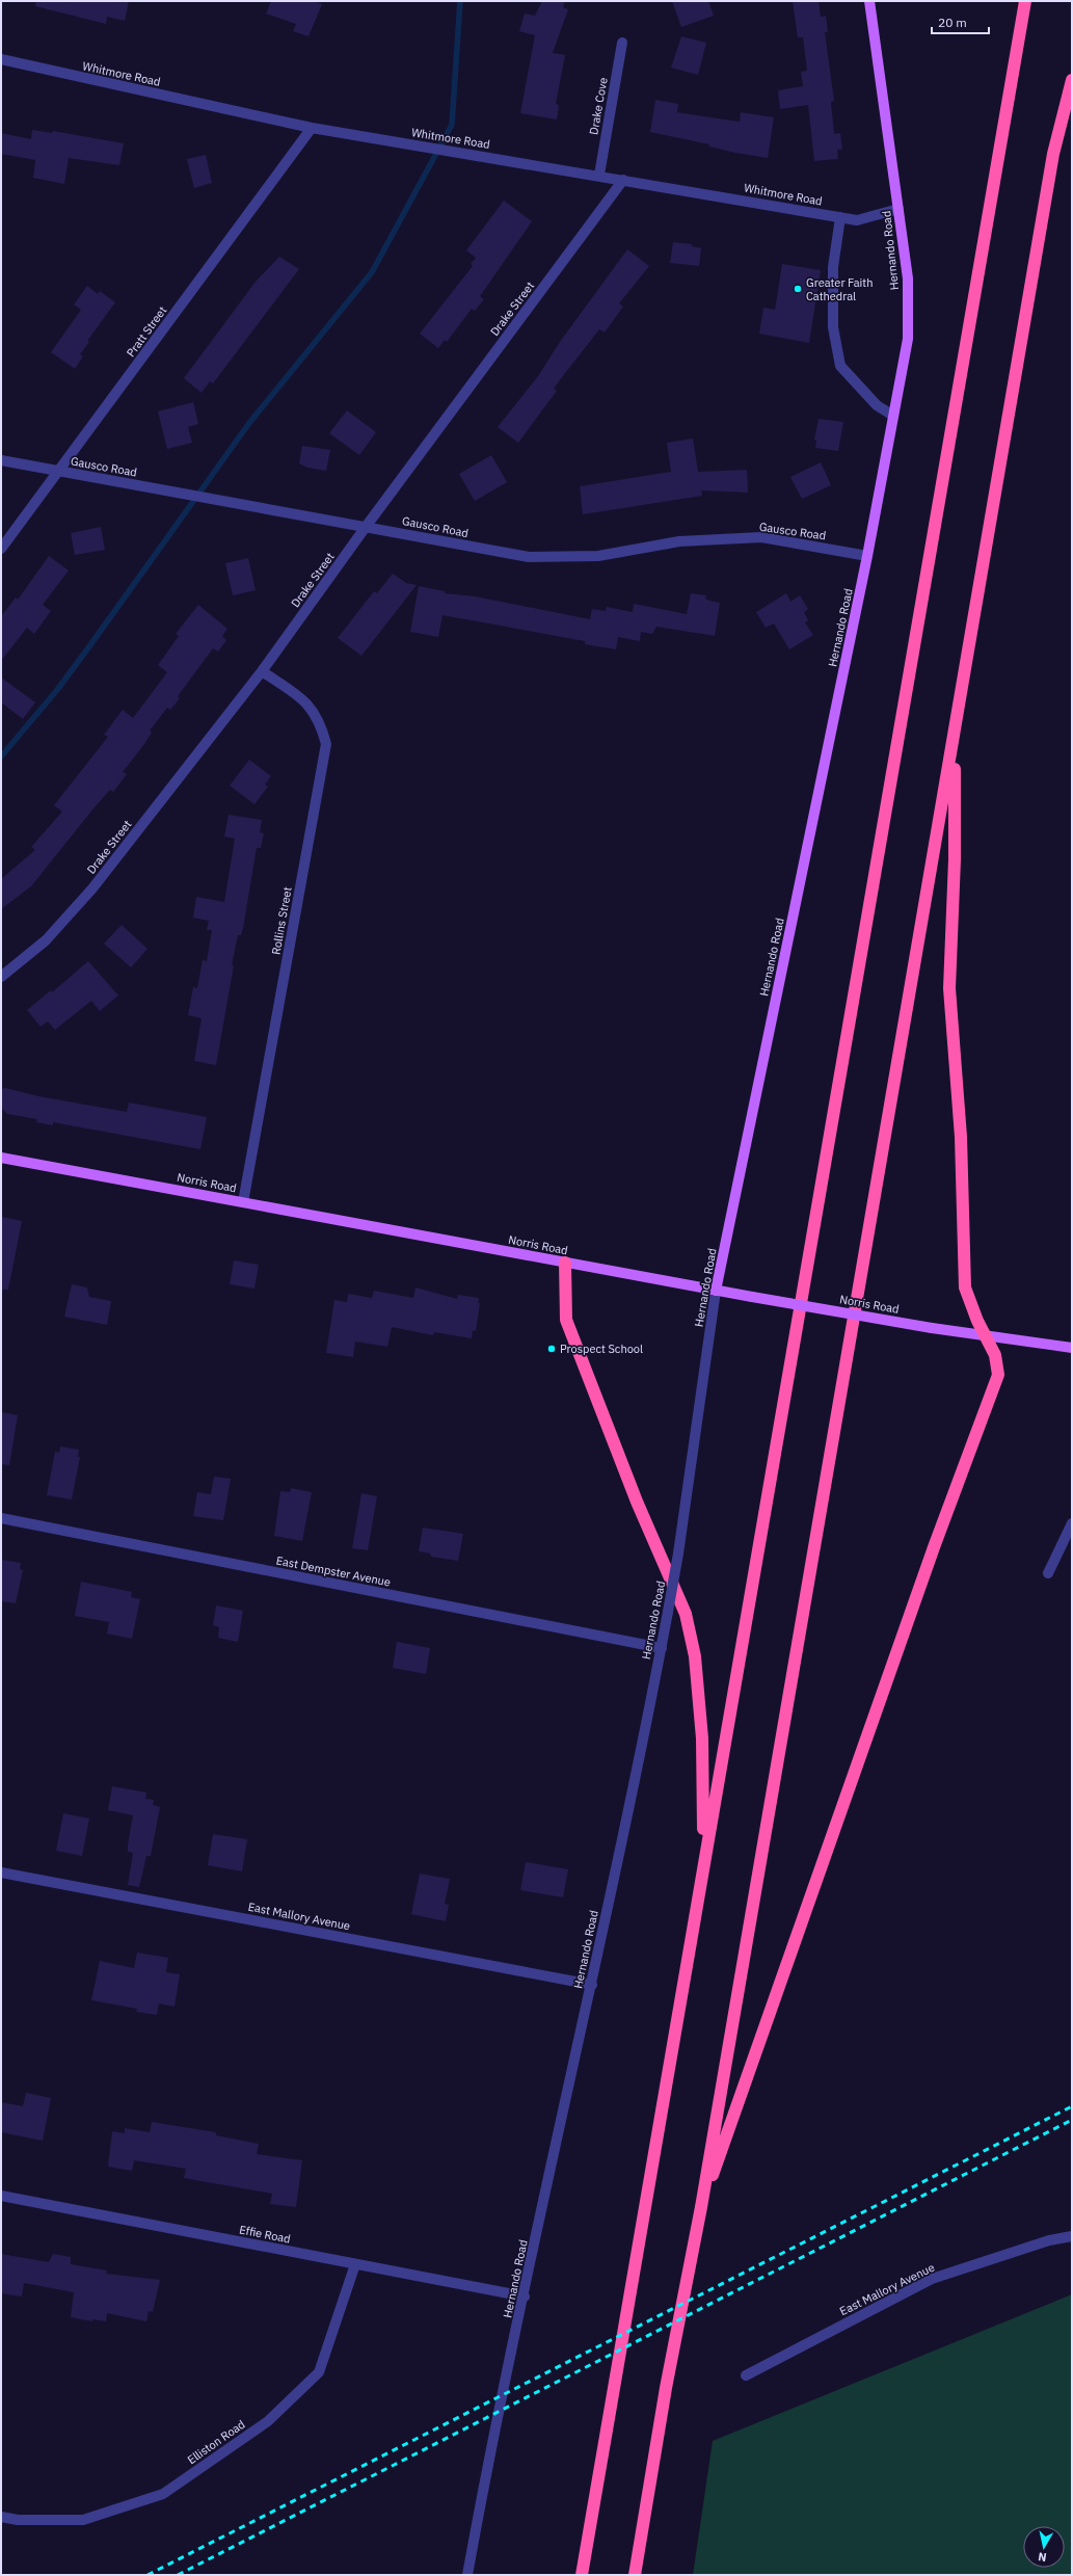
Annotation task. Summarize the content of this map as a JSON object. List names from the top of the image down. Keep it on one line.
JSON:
{"streets":{"main road":["Hernando Road","Norris Road"],"street":["Whitmore Road","Drake Cove","Drake Street","Pratt Street","Gausco Road","Rollins Street","East Dempster Avenue","East Mallory Avenue","Effie Road","Elliston Road"]},"crossings":[["Whitmore Road","Drake Cove"],["Whitmore Road","Hernando Road"],["Whitmore Road","Drake Street"],["Whitmore Road","Pratt Street"],["Hernando Road","Gausco Road"],["Hernando Road","Norris Road"],["Hernando Road","East Dempster Avenue"],["Hernando Road","East Mallory Avenue"],["Hernando Road","Effie Road"],["Drake Street","Gausco Road"],["Drake Street","Rollins Street"],["Pratt Street","Gausco Road"],["Rollins Street","Norris Road"],["Effie Road","Elliston Road"]],"places":["Greater Faith Cathedral","Prospect School"],"scale_bar":"20 m","north":"bottom"}
